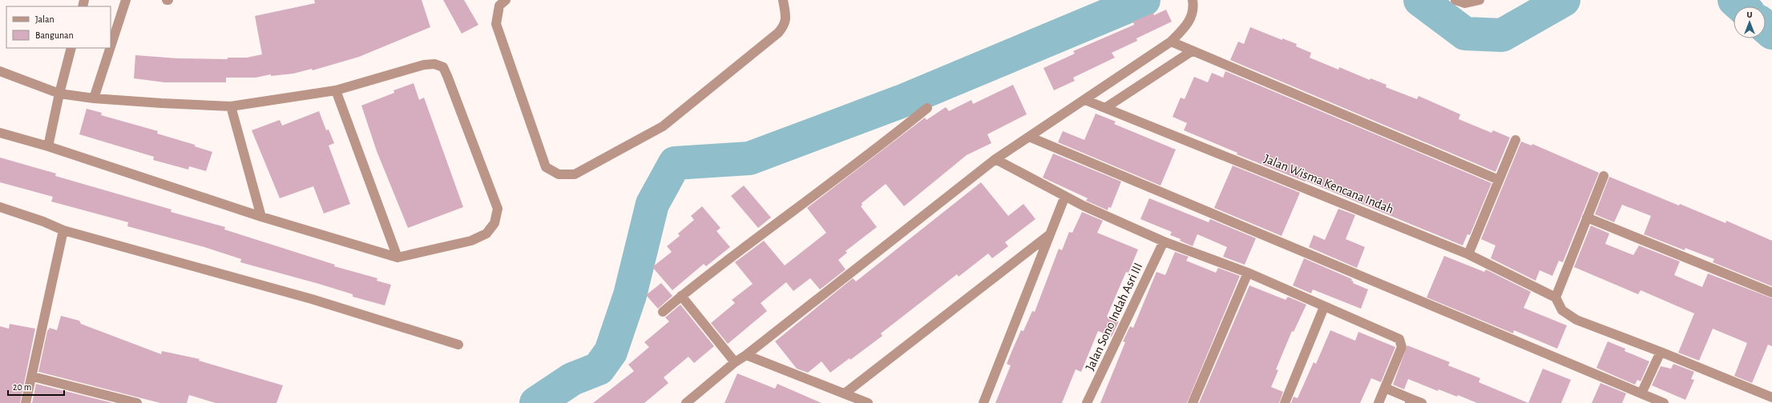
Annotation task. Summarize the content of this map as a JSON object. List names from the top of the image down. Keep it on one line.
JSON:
{"streets":{"street":["Jalan Wisma Kencana Indah","Jalan Sono Indah Asri III"]},"legend":["Jalan","Bangunan"],"scale_bar":"20 m","north":"top"}
